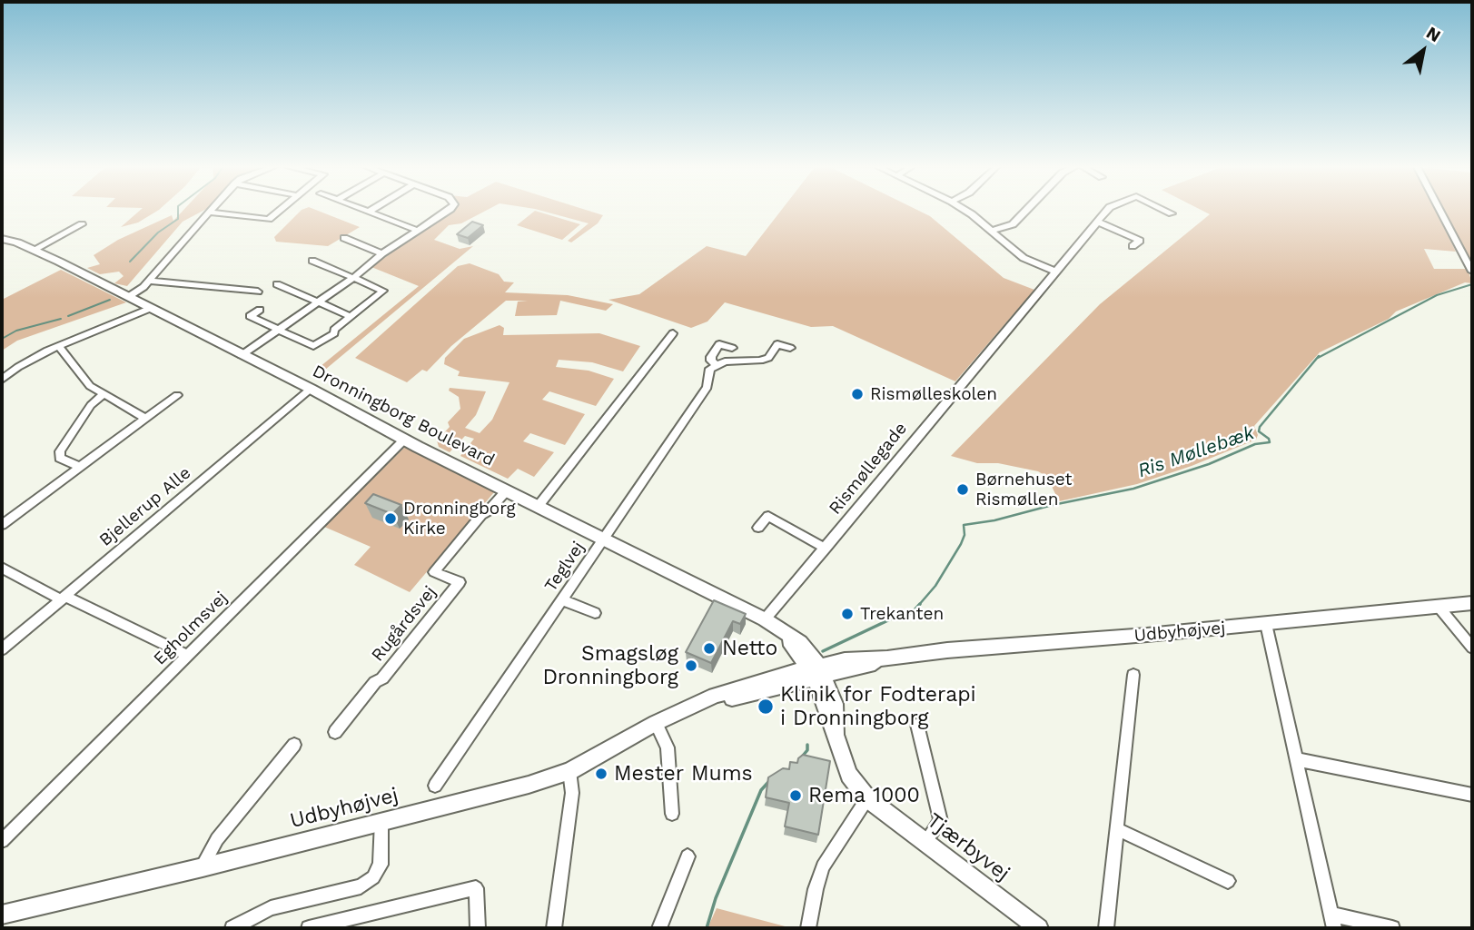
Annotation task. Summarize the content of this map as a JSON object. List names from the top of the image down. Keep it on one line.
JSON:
{"streets":{"street":["Dronningborg Boulevard","Rismøllegade","Bjellerup Alle","Teglvej","Rugårdsvej","Egholmsvej","Udbyhøjvej","Tjærbyvej"]},"crossings":[["Dronningborg Boulevard","Rismøllegade"],["Dronningborg Boulevard","Bjellerup Alle"],["Dronningborg Boulevard","Teglvej"],["Dronningborg Boulevard","Rugårdsvej"],["Dronningborg Boulevard","Egholmsvej"],["Dronningborg Boulevard","Udbyhøjvej"],["Dronningborg Boulevard","Tjærbyvej"],["Udbyhøjvej","Tjærbyvej"]],"water":["Ris Møllebæk"],"places":["Rismølleskolen","Børnehuset Rismøllen","Dronningborg Kirke","Trekanten","Netto","Smagsløg Dronningborg","Klinik for Fodterapi i Dronningborg","Mester Mums","Rema 1000"],"north":"top right"}
